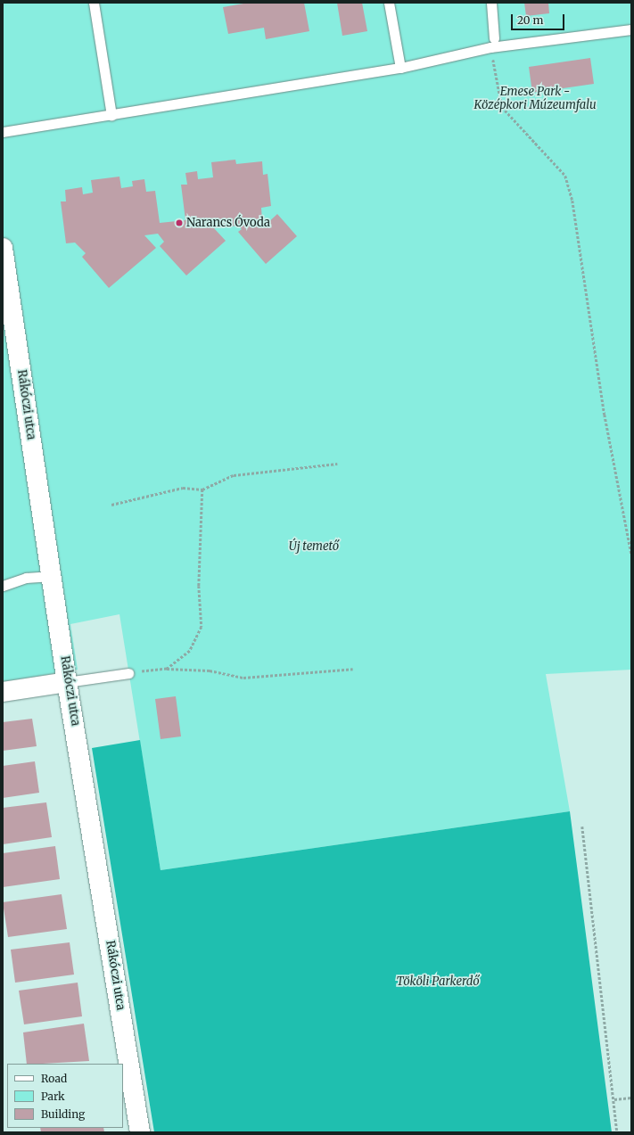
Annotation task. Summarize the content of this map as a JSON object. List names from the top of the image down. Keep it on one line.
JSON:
{"streets":{"street":["Rákóczi utca"]},"parks":["Emese Park - Középkori Múzeumfalu","Új temető","Tököli Parkerdő"],"places":["Narancs Óvoda"],"legend":["Road","Park","Building"],"scale_bar":"20 m"}
